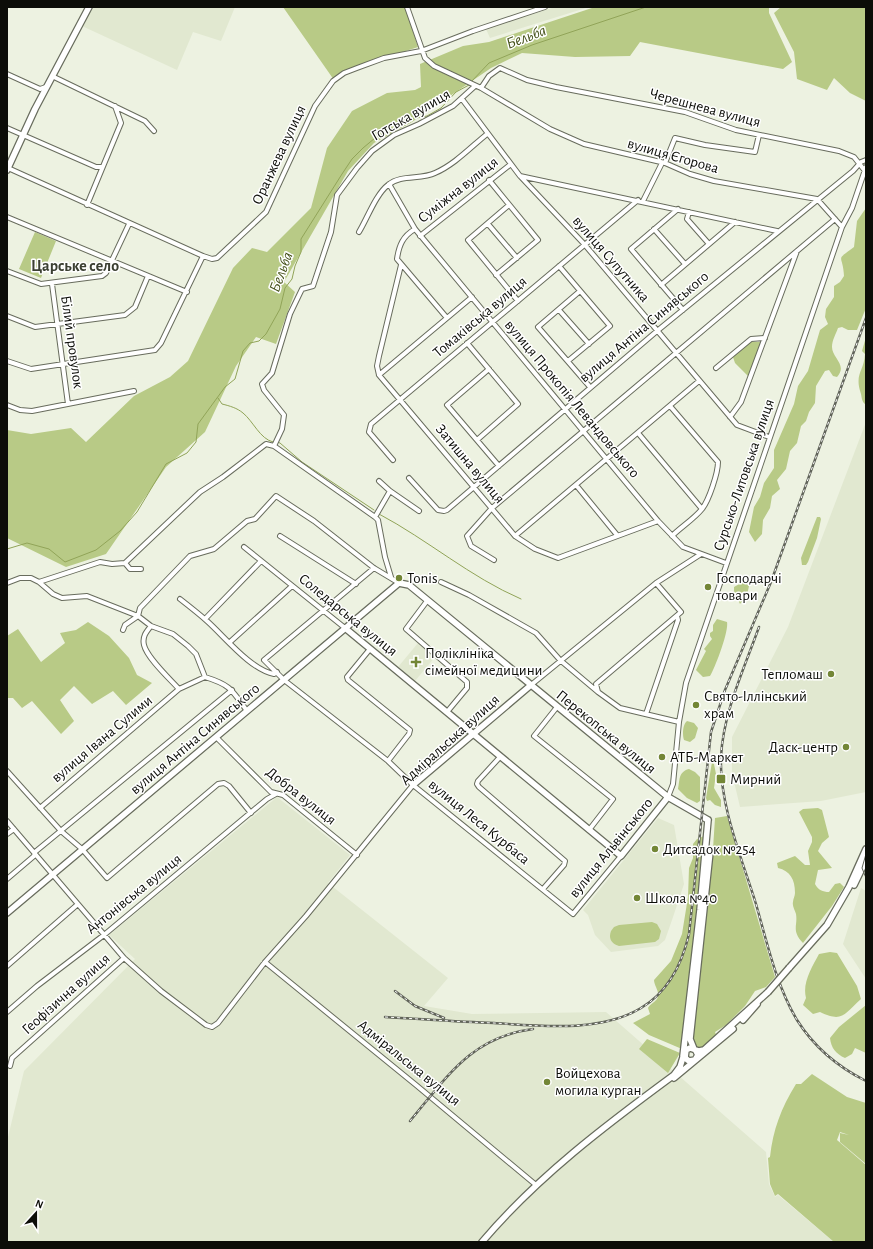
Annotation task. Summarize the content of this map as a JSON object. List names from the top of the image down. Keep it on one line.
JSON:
{"streets":{"street":["Черешнева вулиця","Готська вулиця","Оранжева вулиця","вулиця Єгорова","Суміжна вулиця","вулиця Супутника","Томаківська вулиця","вулиця Антіна Синявського","Білий провулок","вулиця Прокопія Левандовського","Затишна вулиця","Сурсько-Литовська вулиця","Соледарська вулиця","Перекопська вулиця","вулиця Івана Сулими","Адміральська вулиця","Добра вулиця","вулиця Леся Курбаса","вулиця Альвінського","Антонівська вулиця","Геофізична вулиця"]},"crossings":[["Черешнева вулиця","вулиця Єгорова"],["Черешнева вулиця","вулиця Антіна Синявського"],["Черешнева вулиця","Сурсько-Литовська вулиця"],["Готська вулиця","вулиця Єгорова"],["Готська вулиця","Суміжна вулиця"],["Готська вулиця","вулиця Супутника"],["Оранжева вулиця","вулиця Єгорова"],["вулиця Єгорова","вулиця Антіна Синявського"],["Суміжна вулиця","вулиця Прокопія Левандовського"],["вулиця Супутника","Томаківська вулиця"],["вулиця Супутника","вулиця Антіна Синявського"],["вулиця Супутника","Сурсько-Литовська вулиця"],["Томаківська вулиця","вулиця Прокопія Левандовського"],["Томаківська вулиця","Затишна вулиця"],["вулиця Антіна Синявського","вулиця Прокопія Левандовського"],["вулиця Антіна Синявського","Затишна вулиця"],["вулиця Антіна Синявського","Соледарська вулиця"],["вулиця Антіна Синявського","Перекопська вулиця"],["вулиця Антіна Синявського","Добра вулиця"],["вулиця Антіна Синявського","вулиця Леся Курбаса"],["вулиця Прокопія Левандовського","Затишна вулиця"],["вулиця Прокопія Левандовського","Сурсько-Литовська вулиця"],["вулиця Прокопія Левандовського","Адміральська вулиця"],["Сурсько-Литовська вулиця","Перекопська вулиця"],["Сурсько-Литовська вулиця","вулиця Альвінського"],["Соледарська вулиця","Адміральська вулиця"],["Соледарська вулиця","вулиця Леся Курбаса"],["Соледарська вулиця","вулиця Альвінського"],["Перекопська вулиця","Адміральська вулиця"],["Перекопська вулиця","вулиця Альвінського"],["Адміральська вулиця","Добра вулиця"],["Адміральська вулиця","вулиця Леся Курбаса"],["Адміральська вулиця","Геофізична вулиця"],["Добра вулиця","Антонівська вулиця"],["вулиця Леся Курбаса","вулиця Альвінського"]],"districts":["Царське село"],"water":["Бельба"],"places":{"other":["Tonis","Господарчі товари","Тепломаш","Свято-Іллінський храм","Даск-центр","АТБ-Маркет","Дитсадок №254","Школа №40","Войцехова могила курган"],"health":["Поліклініка сімейної медицини"],"transit":["Мирний"]},"north":"top"}
